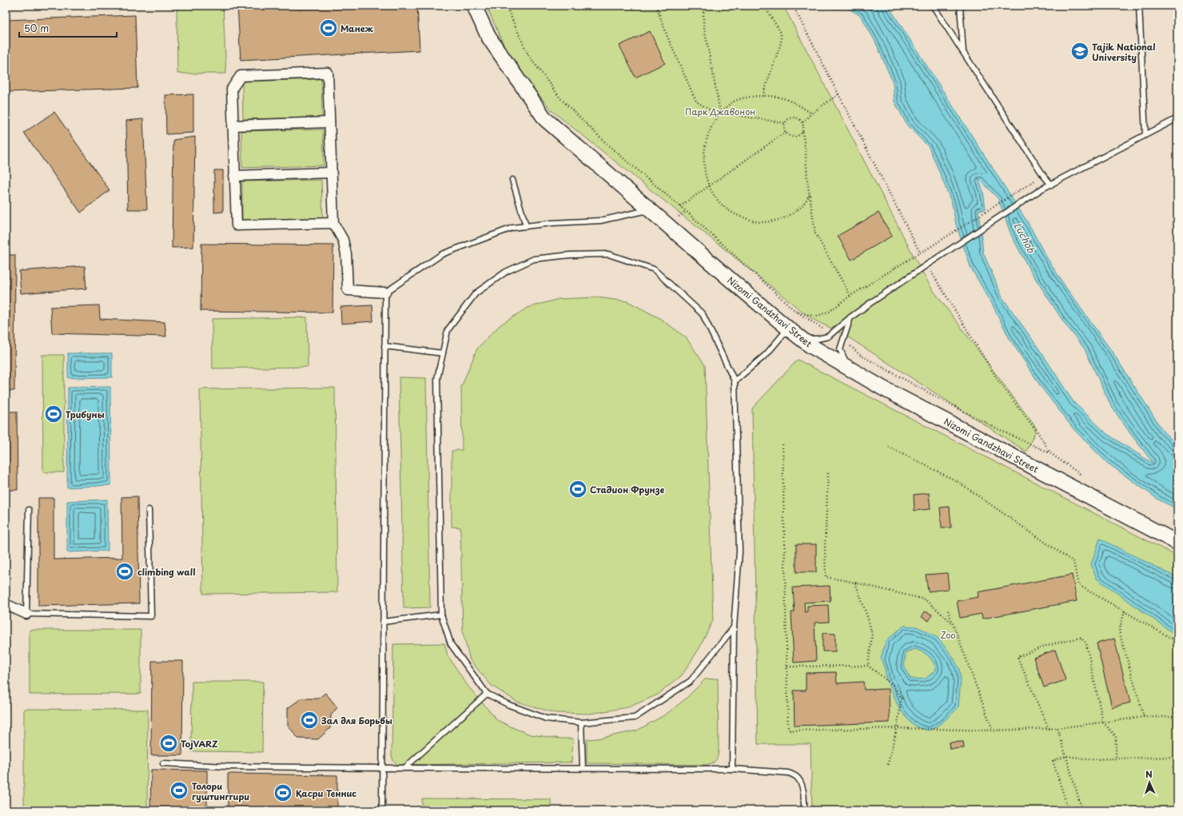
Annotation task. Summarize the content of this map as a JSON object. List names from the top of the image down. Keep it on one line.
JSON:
{"streets":{"street":["Nizomi Gandzhavi Street"]},"water":["Luchob"],"parks":["Парк Джавонон","Zoo"],"places":{"sports":["Манеж","Трибуны","Стадион Фрунзе","climbing wall","Зал для Борьбы","TojVARZ","Толори гуштинггири","Қасри Теннис"],"school or university":["Tajik National University"]},"scale_bar":"50 m","north":"top"}
